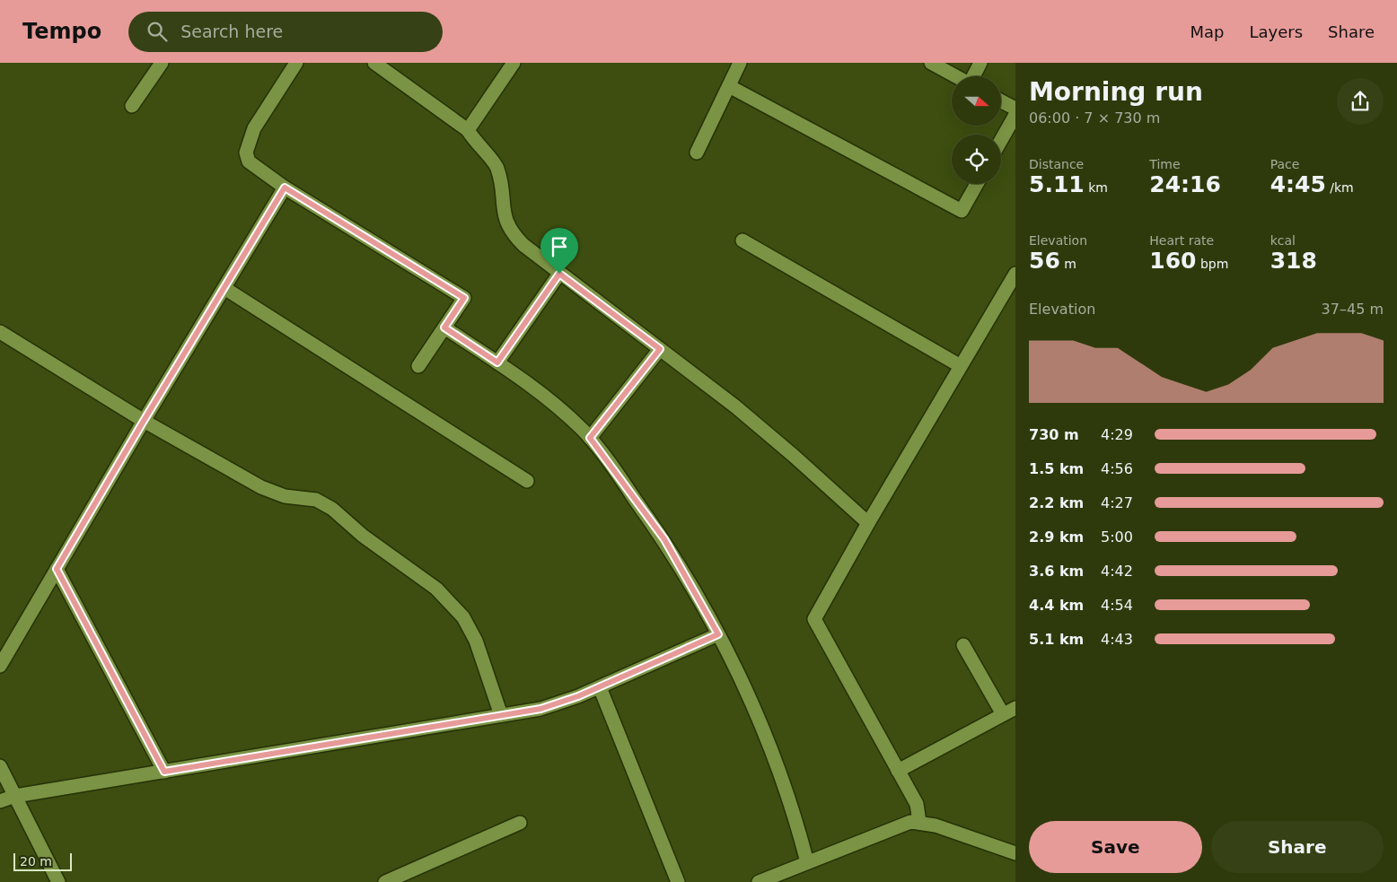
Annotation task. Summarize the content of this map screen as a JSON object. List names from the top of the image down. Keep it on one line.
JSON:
{"scale_bar":"20 m","north":"right","page":{"header":"Tempo","search":"Search here","nav":["Map","Layers","Share"],"heading":["Morning run","06:00 · 7 × 730 m"],"stats":[["Distance","5.11 km"],["Time","24:16"],["Pace","4:45 /km"],["Elevation","56 m"],["Heart rate","160 bpm"],["kcal","318"]],"chart":["Elevation","37–45 m"],"list":[{"name":"730 m","note":"4:29"},{"name":"1.5 km","note":"4:56"},{"name":"2.2 km","note":"4:27"},{"name":"2.9 km","note":"5:00"},{"name":"3.6 km","note":"4:42"},{"name":"4.4 km","note":"4:54"},{"name":"5.1 km","note":"4:43"}],"buttons":["Save","Share"],"scale":"20 m"}}
